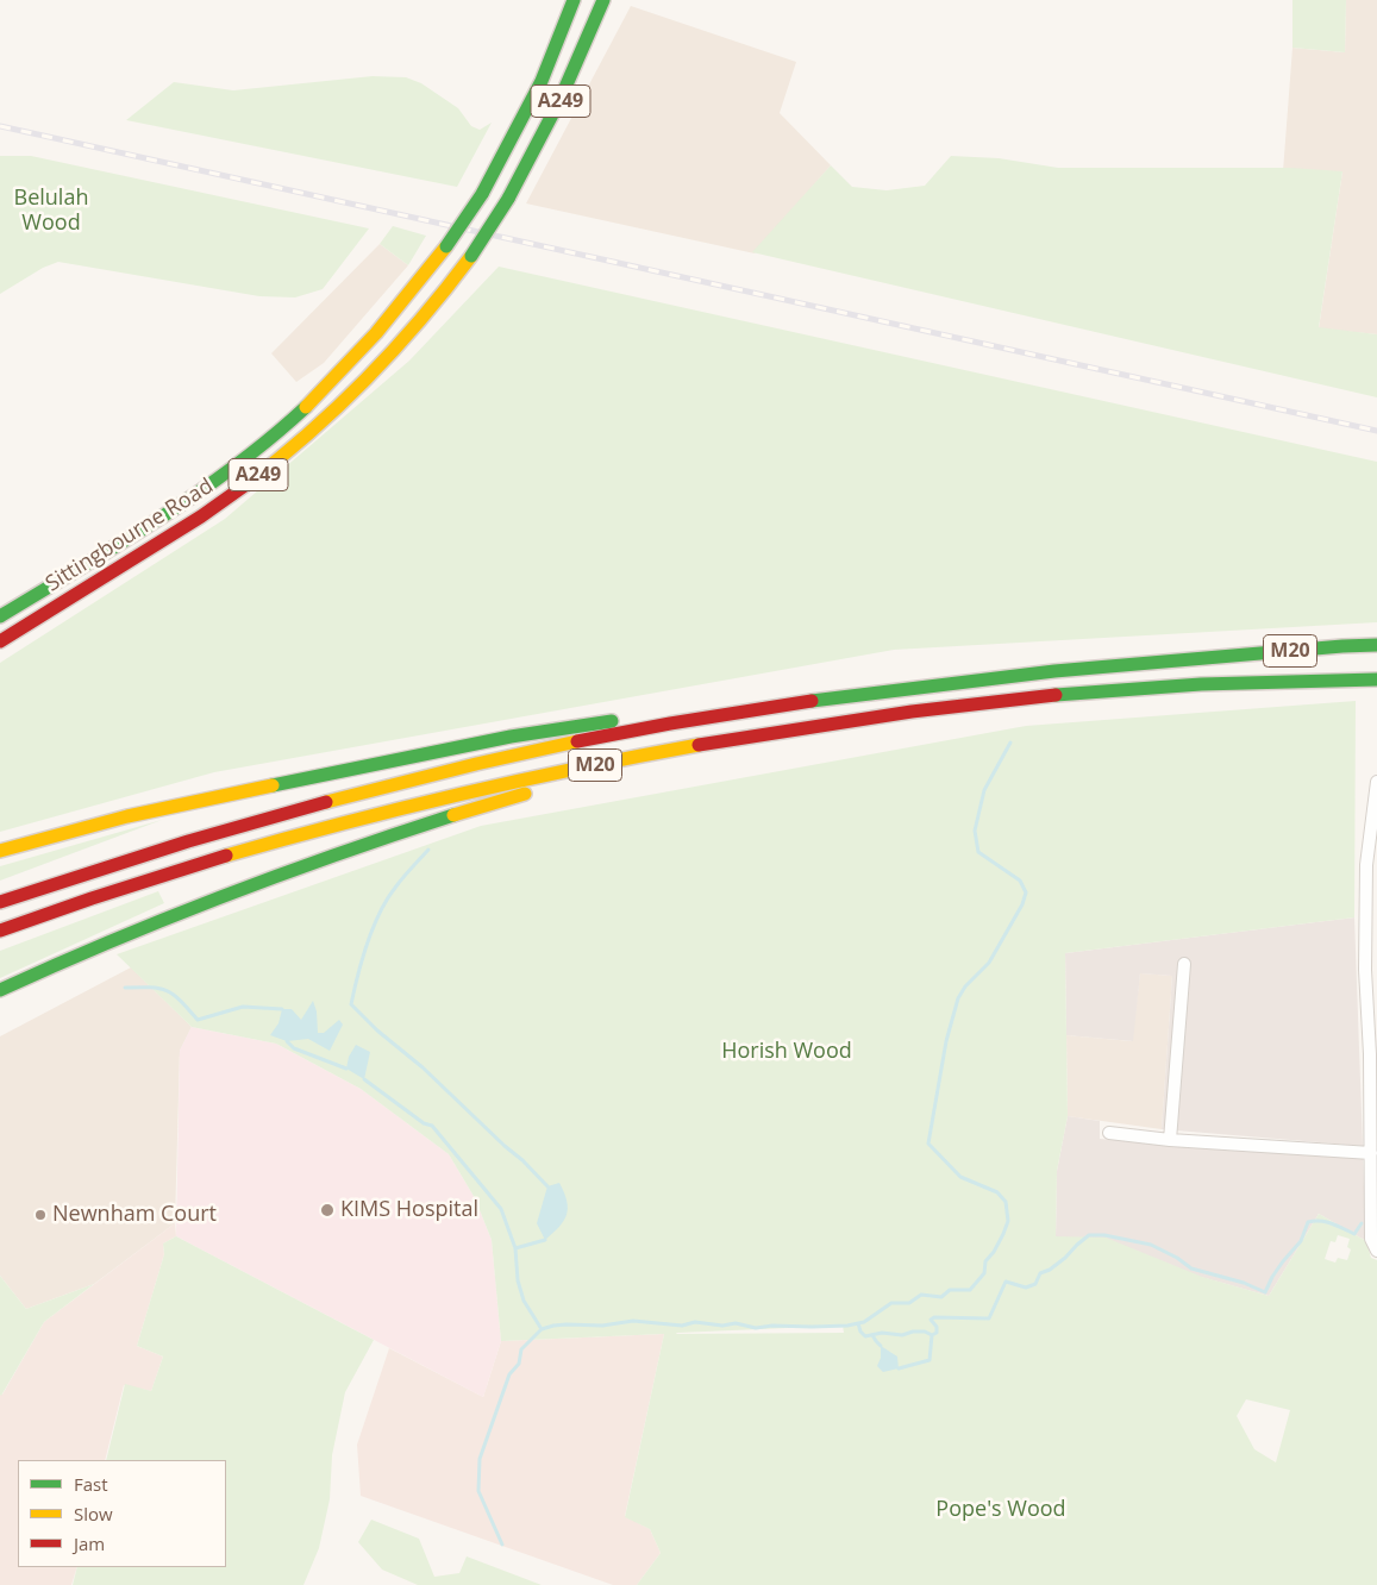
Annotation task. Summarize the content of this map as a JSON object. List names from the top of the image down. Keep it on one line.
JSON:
{"streets":{"highway":["A249","Sittingbourne Road","M20"]},"parks":["Belulah Wood","Horish Wood","Pope's Wood"],"places":["KIMS Hospital","Newnham Court"],"legend":["Fast","Slow","Jam"]}
